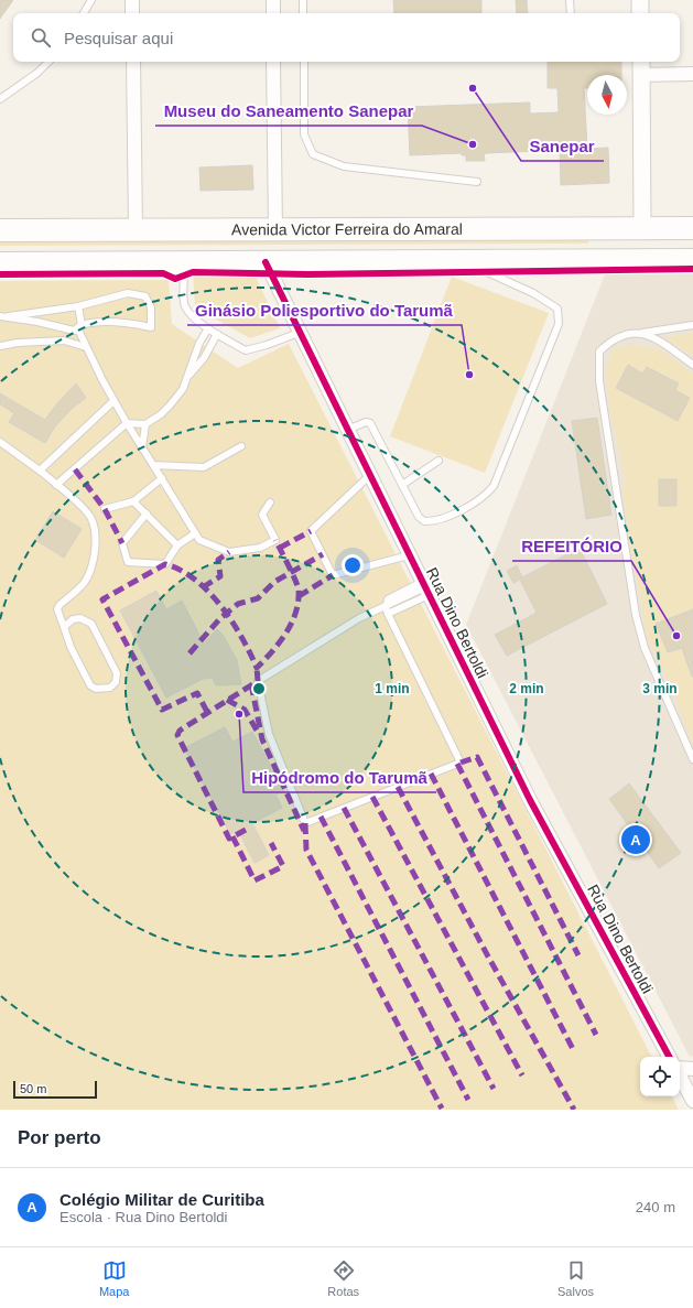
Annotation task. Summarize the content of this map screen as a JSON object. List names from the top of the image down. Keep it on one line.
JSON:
{"streets":{"highway":["Avenida Victor Ferreira do Amaral"],"street":["Rua Dino Bertoldi"]},"crossings":[["Avenida Victor Ferreira do Amaral","Rua Dino Bertoldi"]],"places":["Sanepar","Museu do Saneamento Sanepar","Ginásio Poliesportivo do Tarumã","REFEITÓRIO","Hipódromo do Tarumã"],"scale_bar":"50 m","north":"bottom","page":{"search":"Pesquisar aqui","pins":"A","scale":"50 m","heading":"Por perto","list":[{"mark":"A","name":"Colégio Militar de Curitiba","note":"Escola · Rua Dino Bertoldi","value":"240 m"}],"nav":["Mapa","Rotas","Salvos"]},"rings":["1 min","2 min","3 min"]}
